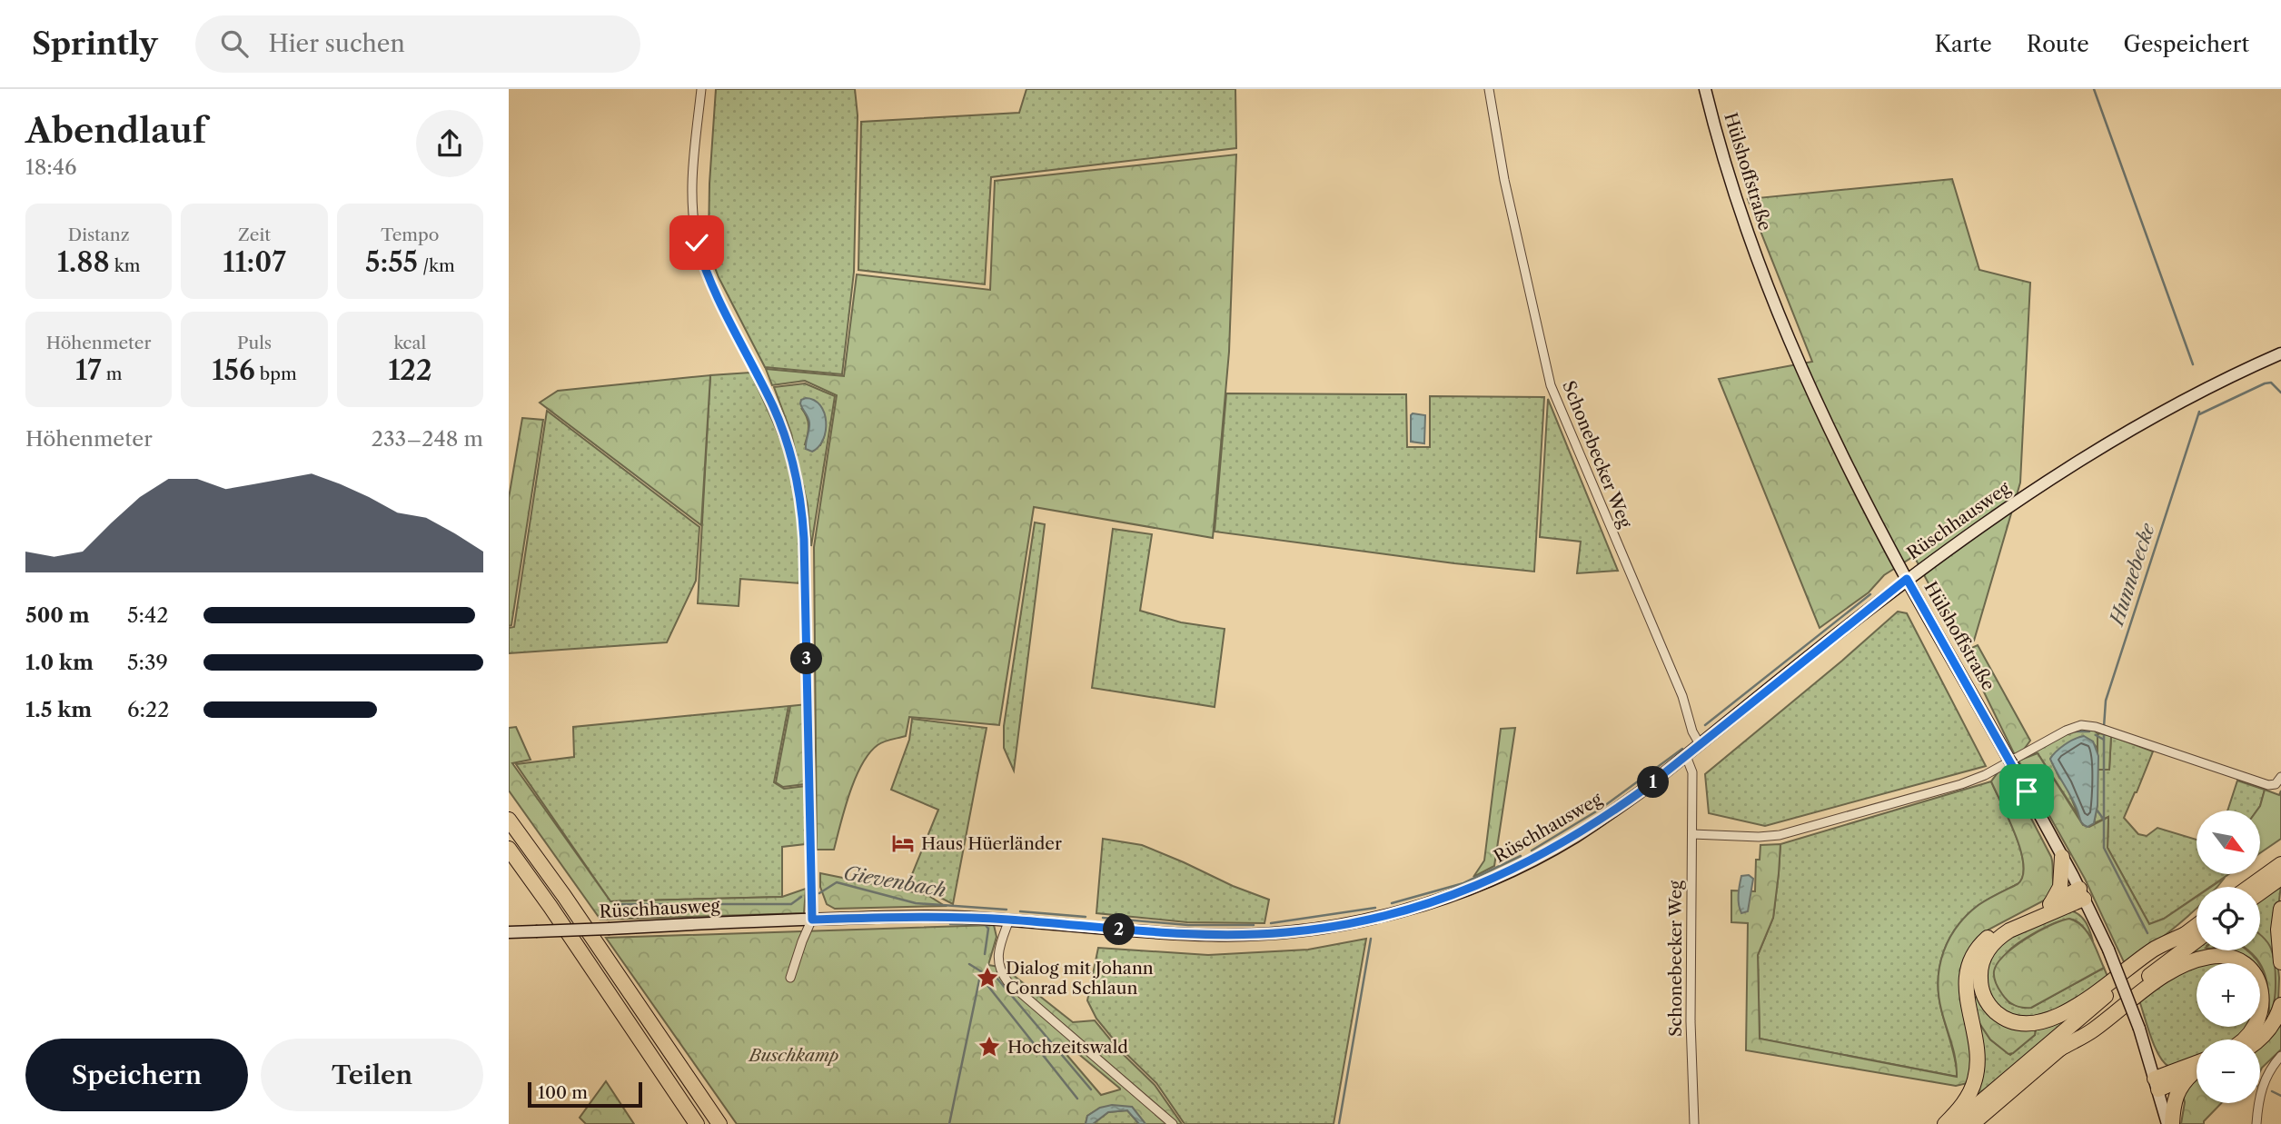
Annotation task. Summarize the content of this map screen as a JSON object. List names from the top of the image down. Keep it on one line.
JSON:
{"streets":{"main road":["Hülshoffstraße","Rüschhausweg"],"street":["Schonebecker Weg"]},"crossings":[["Hülshoffstraße","Rüschhausweg"],["Schonebecker Weg","Rüschhausweg"]],"water":["Hunnebecke","Gievenbach"],"parks":["Buschkamp"],"places":{"hotel":["Haus Hüerländer"],"place":["Dialog mit Johann Conrad Schlaun","Hochzeitswald"]},"scale_bar":"100 m","north":"bottom right","page":{"header":"Sprintly","search":"Hier suchen","nav":["Karte","Route","Gespeichert"],"heading":["Abendlauf","18:46"],"stats":[["Distanz","1.88 km"],["Zeit","11:07"],["Tempo","5:55 /km"],["Höhenmeter","17 m"],["Puls","156 bpm"],["kcal","122"]],"chart":["Höhenmeter","233–248 m"],"list":[{"name":"500 m","note":"5:42"},{"name":"1.0 km","note":"5:39"},{"name":"1.5 km","note":"6:22"}],"pins":["3","1","2"],"map_buttons":["+","−"],"buttons":["Speichern","Teilen"],"scale":"100 m"}}
